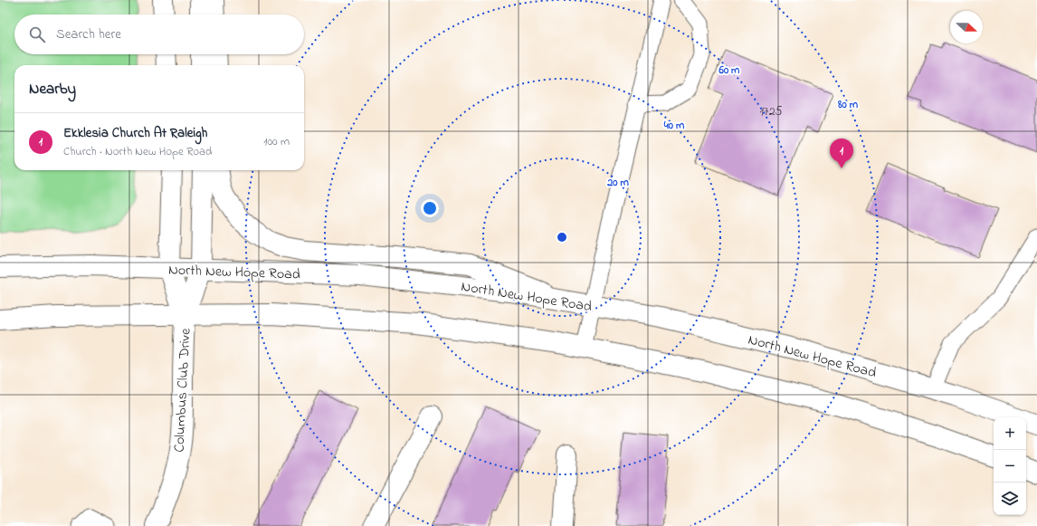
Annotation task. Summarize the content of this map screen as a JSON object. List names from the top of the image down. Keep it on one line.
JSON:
{"streets":{"main road":["North New Hope Road","Columbus Club Drive"]},"house_numbers":["1725"],"north":"right","page":{"search":"Search here","heading":"Nearby","list":[{"mark":"1","name":"Ekklesia Church At Raleigh","note":"Church · North New Hope Road","value":"100 m"}],"pins":"1","map_buttons":["+","−"]},"rings":["60 m","80 m","40 m","20 m"]}
